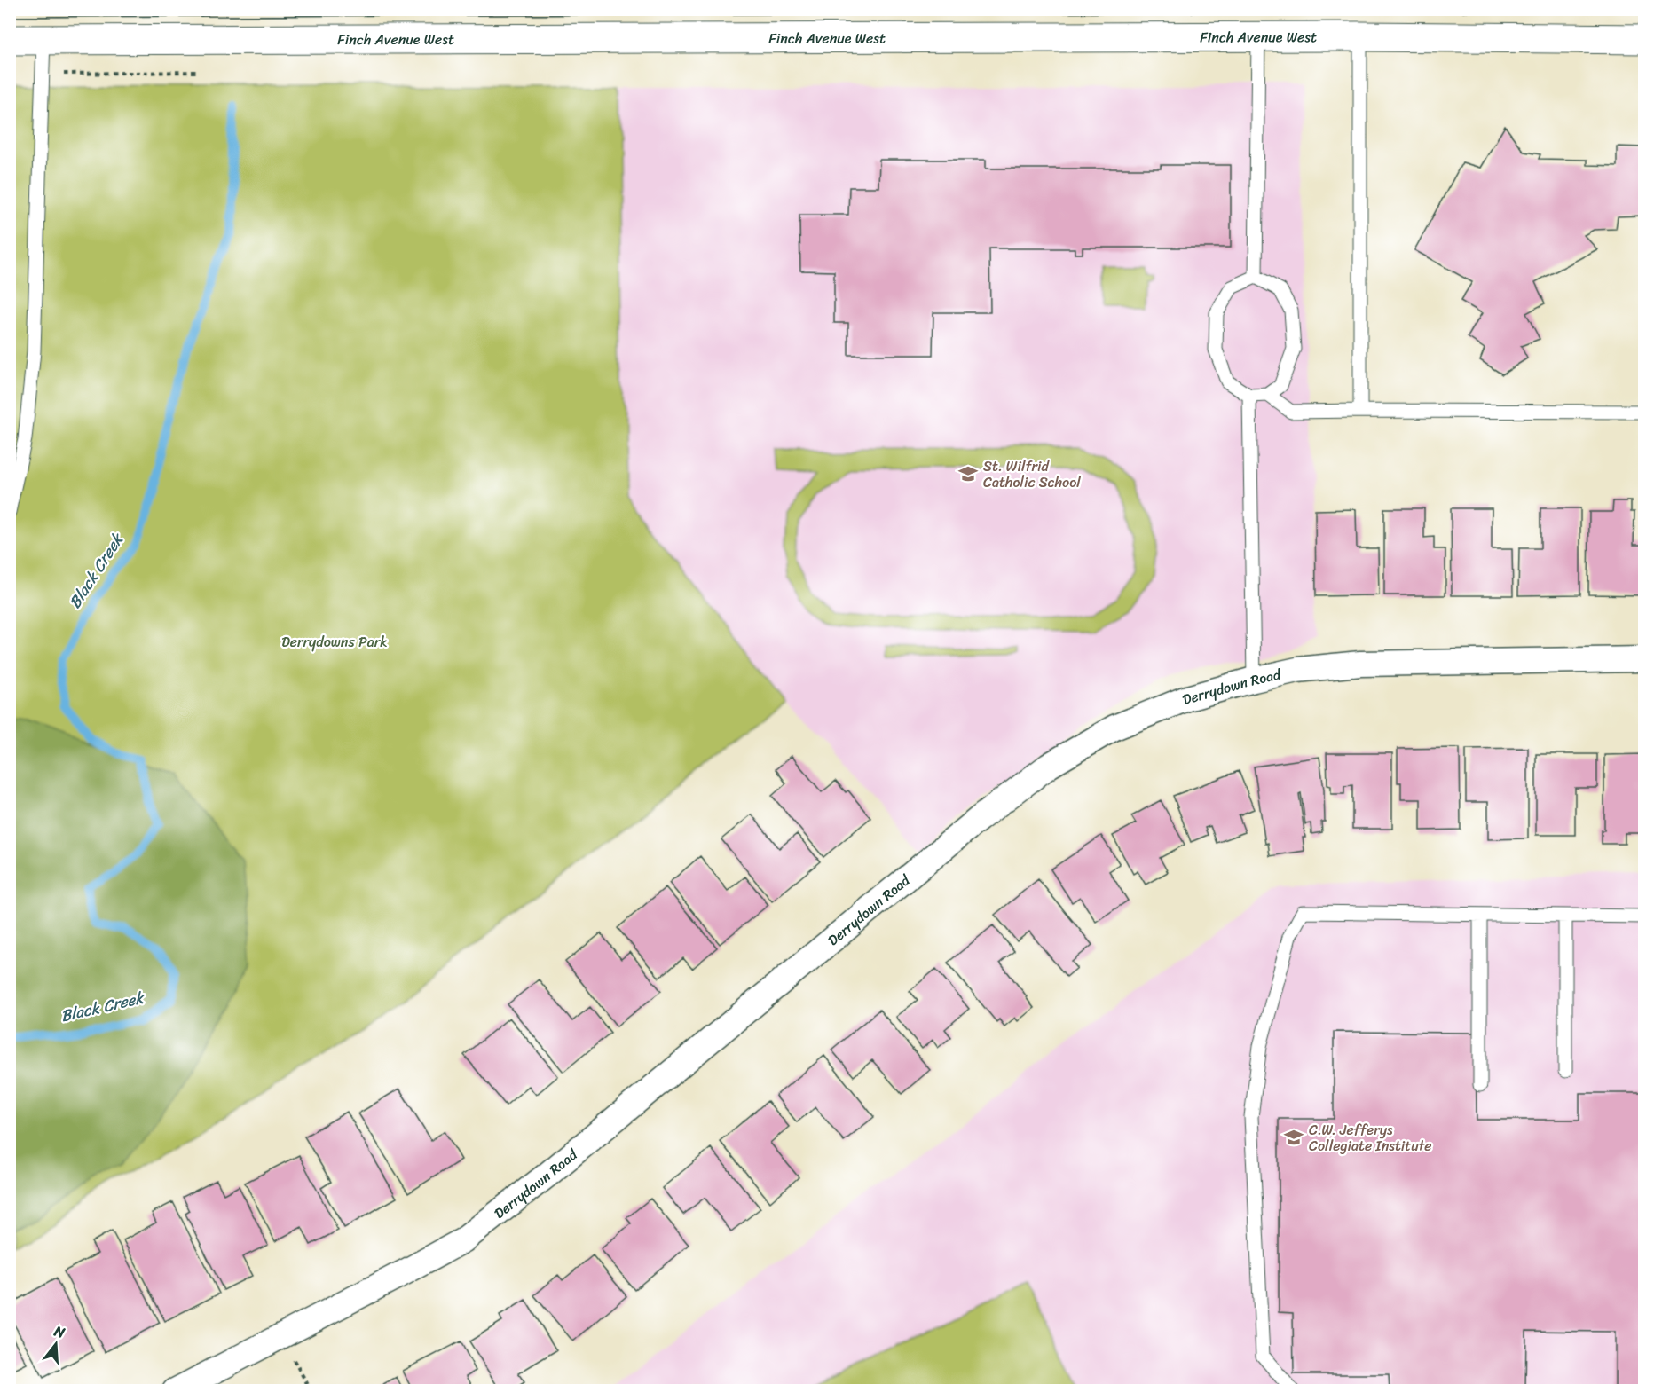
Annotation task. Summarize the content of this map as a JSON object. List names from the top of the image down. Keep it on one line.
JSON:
{"streets":{"main road":["Finch Avenue West"],"street":["Derrydown Road"]},"water":["Black Creek"],"parks":["Derrydowns Park"],"places":{"school or university":["St. Wilfrid Catholic School","C.W. Jefferys Collegiate Institute"]},"north":"top"}
